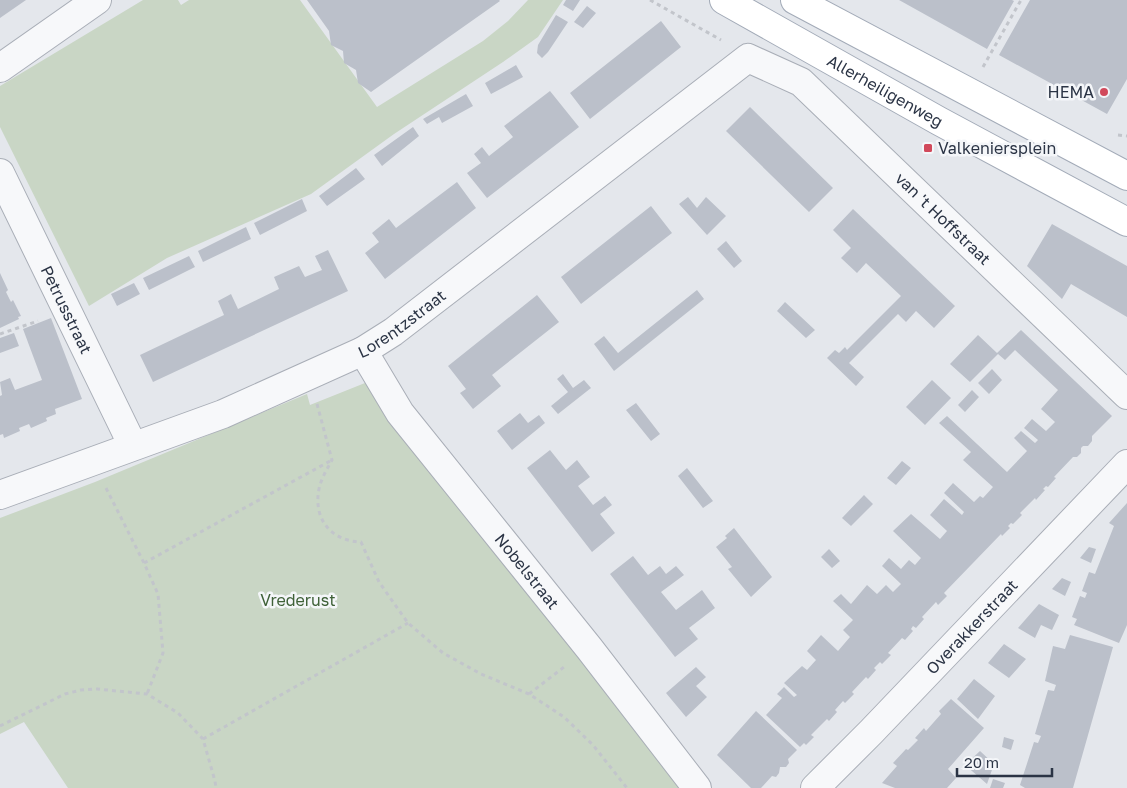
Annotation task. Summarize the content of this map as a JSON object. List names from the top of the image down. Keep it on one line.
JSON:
{"streets":{"main road":["Allerheiligenweg"],"street":["van 't Hoffstraat","Petrusstraat","Lorentzstraat","Nobelstraat","Overakkerstraat"]},"crossings":[["van 't Hoffstraat","Lorentzstraat"],["Petrusstraat","Lorentzstraat"],["Lorentzstraat","Nobelstraat"]],"parks":["Vrederust"],"places":{"other":["HEMA"],"transit":["Valkeniersplein"]},"scale_bar":"20 m"}
